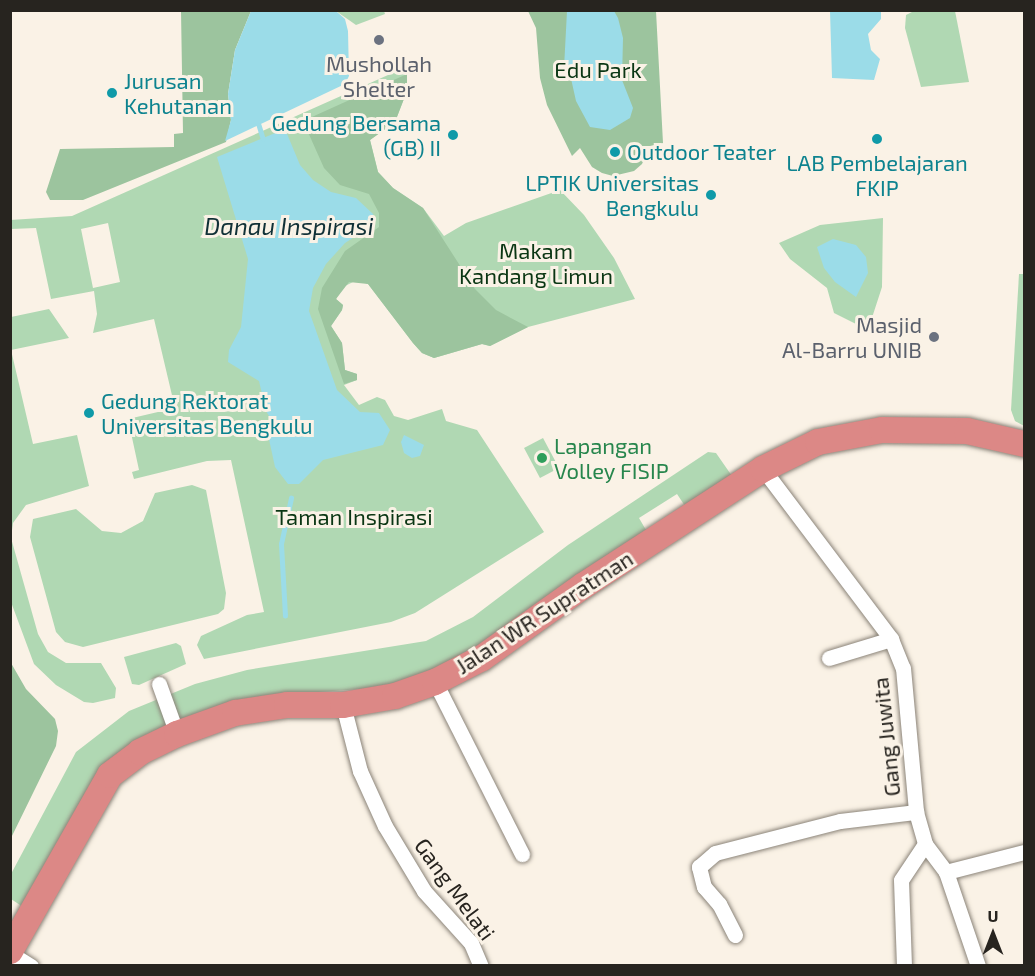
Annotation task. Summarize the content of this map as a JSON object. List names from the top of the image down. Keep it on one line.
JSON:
{"streets":{"highway":["Jalan WR Supratman"],"street":["Gang Juwita","Gang Melati"]},"crossings":[["Jalan WR Supratman","Gang Juwita"],["Jalan WR Supratman","Gang Melati"]],"water":["Danau Inspirasi"],"parks":["Edu Park","Makam Kandang Limun","Taman Inspirasi"],"places":["Mushollah Shelter","Jurusan Kehutanan","Gedung Bersama (GB) II","LAB Pembelajaran FKIP","Outdoor Teater","LPTIK Universitas Bengkulu","Masjid Al-Barru UNIB","Gedung Rektorat Universitas Bengkulu","Lapangan Volley FISIP"],"north":"top"}
